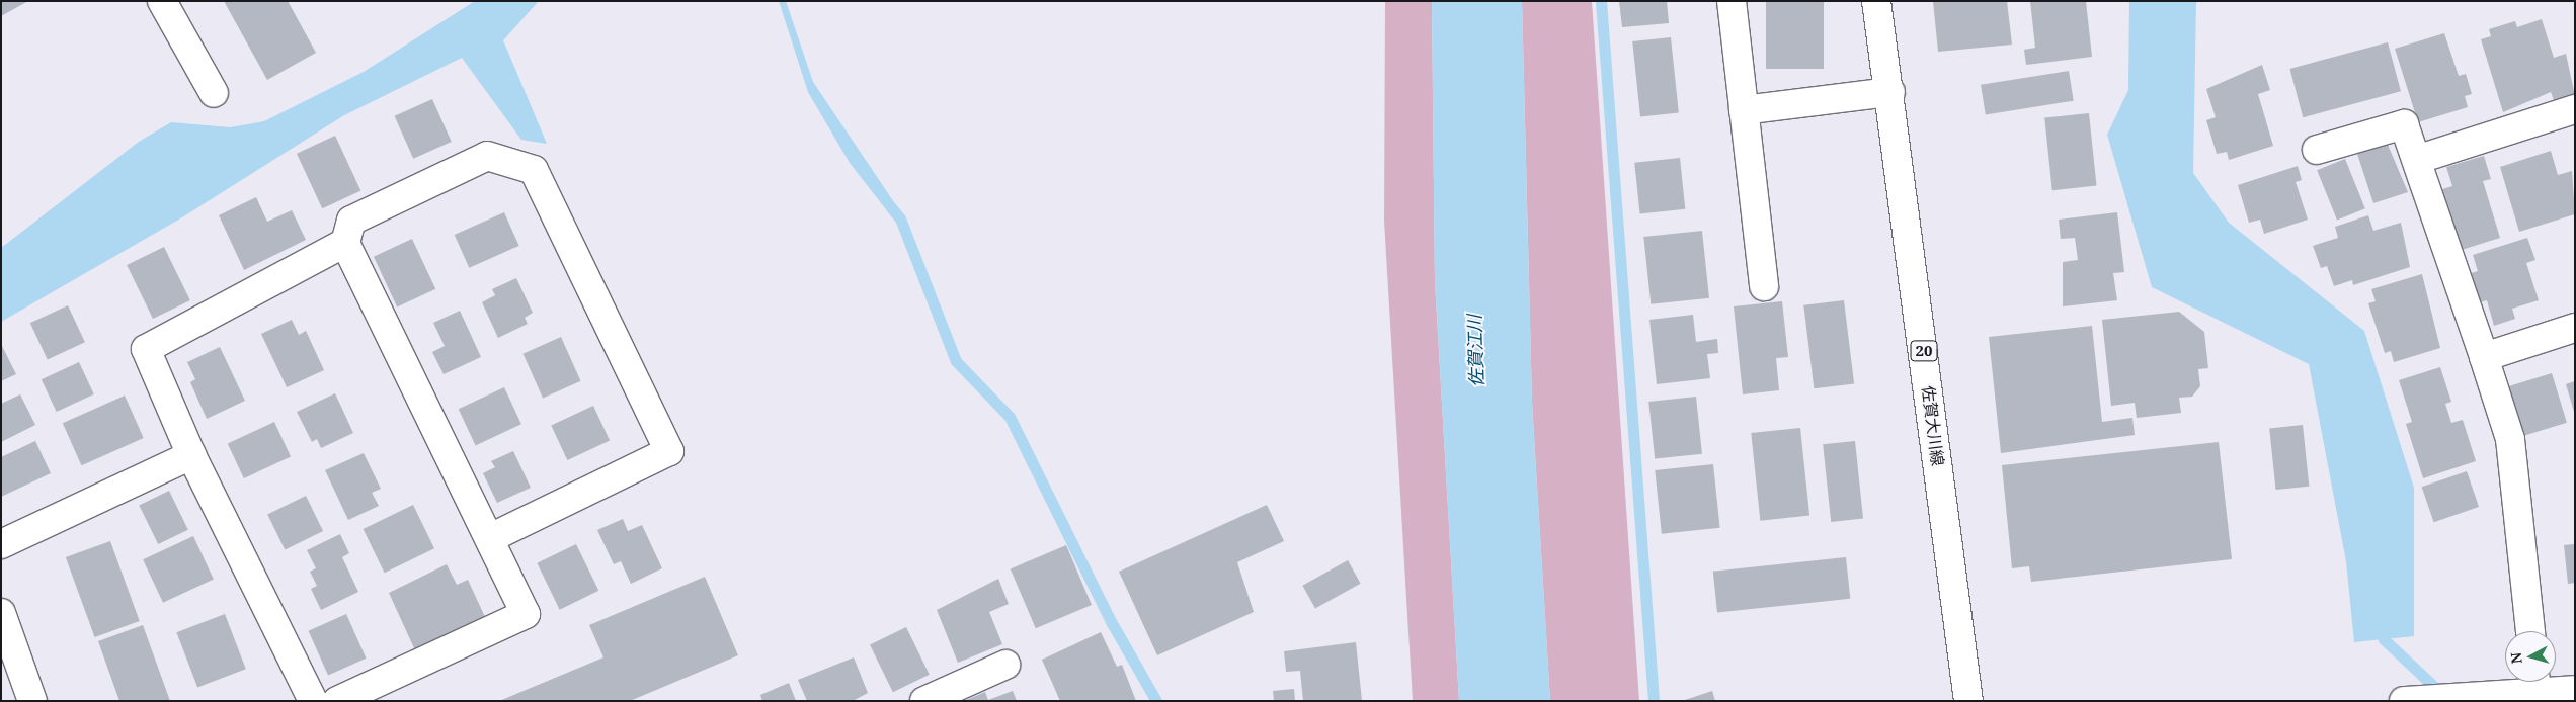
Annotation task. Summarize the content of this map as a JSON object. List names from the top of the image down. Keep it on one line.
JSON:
{"streets":{"street":["20","佐賀大川線"]},"water":["佐賀江川"],"north":"left"}
